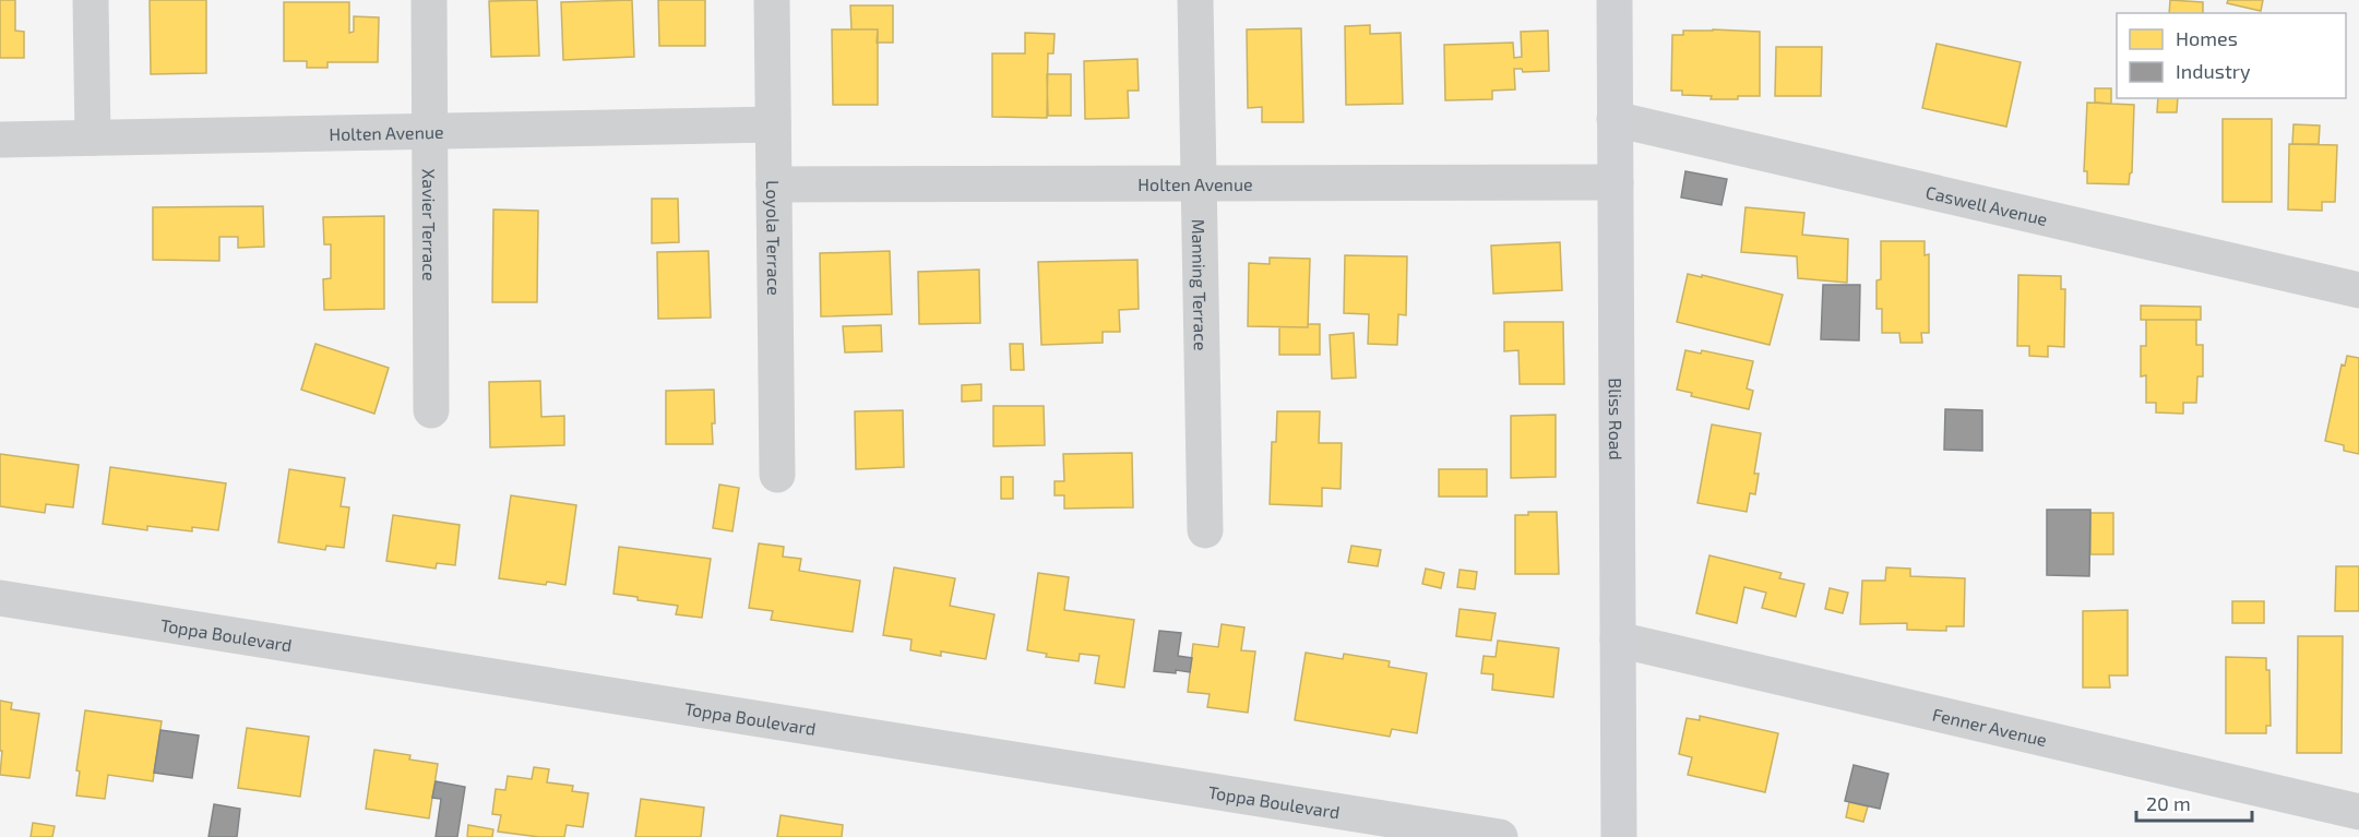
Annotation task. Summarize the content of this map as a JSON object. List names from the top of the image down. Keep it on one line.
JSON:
{"streets":{"street":["Holten Avenue","Caswell Avenue","Xavier Terrace","Loyola Terrace","Manning Terrace","Bliss Road","Toppa Boulevard","Fenner Avenue"]},"crossings":[["Holten Avenue","Xavier Terrace"],["Holten Avenue","Loyola Terrace"],["Holten Avenue","Manning Terrace"],["Holten Avenue","Bliss Road"],["Caswell Avenue","Bliss Road"],["Bliss Road","Fenner Avenue"]],"legend":["Homes","Industry"],"scale_bar":"20 m"}
